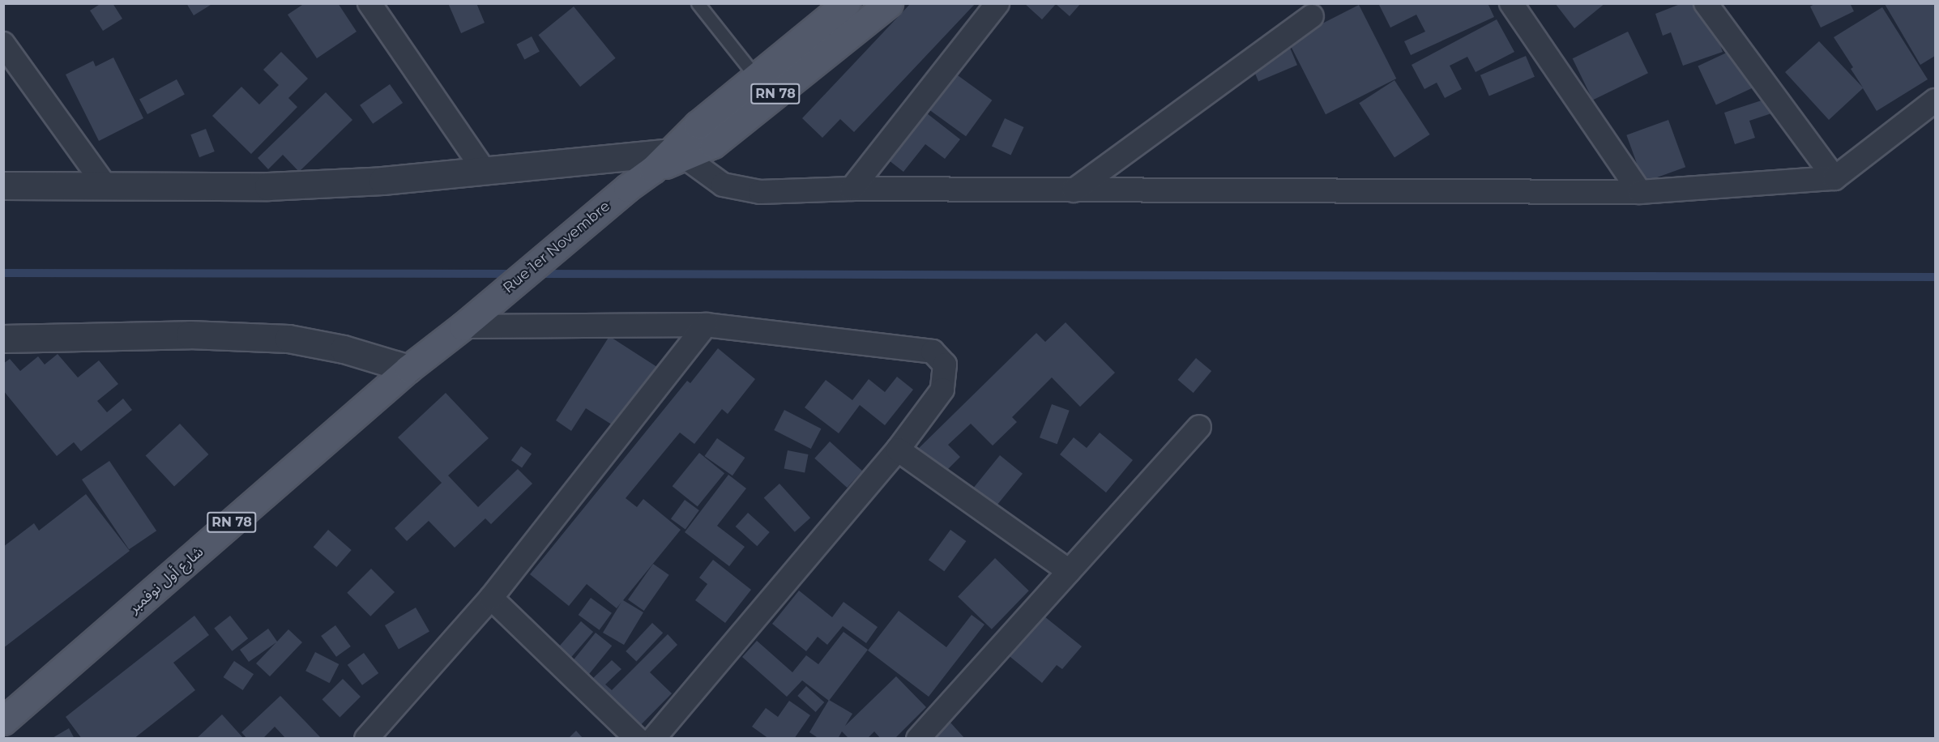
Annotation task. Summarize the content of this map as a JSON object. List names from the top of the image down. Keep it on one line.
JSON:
{"streets":{"main road":["RN 78","Rue 1er Novembre","شارع أول نوفمبر"]},"crossings":[["RN 78","Rue 1er Novembre"],["Rue 1er Novembre","شارع أول نوفمبر"]]}
